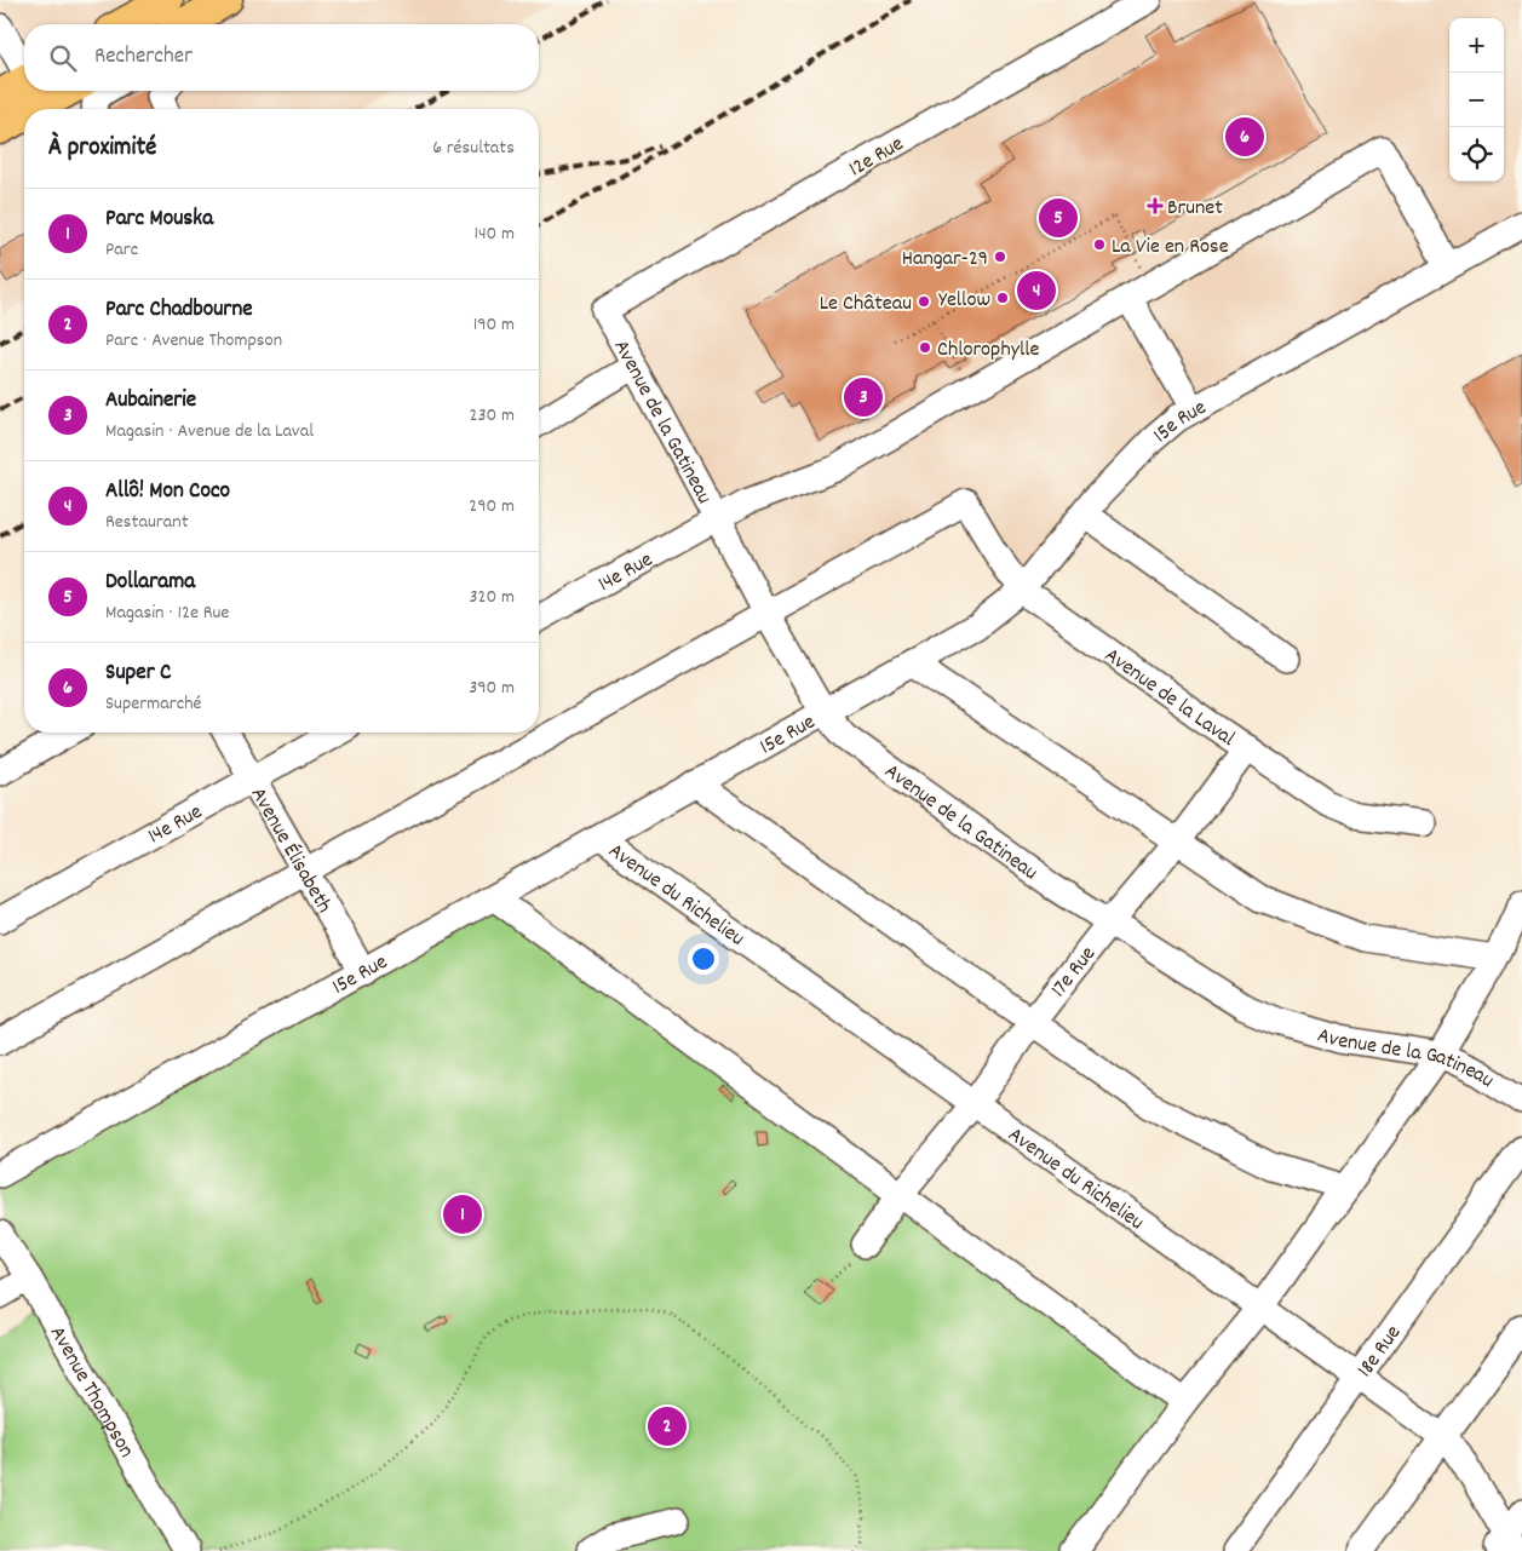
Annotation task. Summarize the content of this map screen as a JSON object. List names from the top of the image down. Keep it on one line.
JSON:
{"streets":{"street":["12e Rue","15e Rue","Avenue de la Gatineau","14e Rue","Avenue de la Laval","Avenue Élisabeth","Avenue du Richelieu","17e Rue","18e Rue","Avenue Thompson"]},"crossings":[["12e Rue","Avenue de la Gatineau"],["15e Rue","Avenue de la Gatineau"],["15e Rue","14e Rue"],["15e Rue","Avenue de la Laval"],["15e Rue","Avenue Élisabeth"],["15e Rue","Avenue du Richelieu"],["Avenue de la Gatineau","14e Rue"],["Avenue de la Gatineau","Avenue de la Laval"],["Avenue de la Gatineau","17e Rue"],["14e Rue","Avenue Élisabeth"],["Avenue de la Laval","17e Rue"],["Avenue du Richelieu","17e Rue"],["Avenue du Richelieu","18e Rue"]],"places":{"health":["Brunet"],"other":["La Vie en Rose","Hangar-29","Yellow","Le Château","Chlorophylle"]},"page":{"map_buttons":["+","−"],"search":"Rechercher","heading":["À proximité","6 résultats"],"pins":["6","5","4","3","1","2"],"list":[{"mark":"1","name":"Parc Mouska","note":"Parc","value":"140 m"},{"mark":"2","name":"Parc Chadbourne","note":"Parc · Avenue Thompson","value":"190 m"},{"mark":"3","name":"Aubainerie","note":"Magasin · Avenue de la Laval","value":"230 m"},{"mark":"4","name":"Allô! Mon Coco","note":"Restaurant","value":"290 m"},{"mark":"5","name":"Dollarama","note":"Magasin · 12e Rue","value":"320 m"},{"mark":"6","name":"Super C","note":"Supermarché","value":"390 m"}]}}
